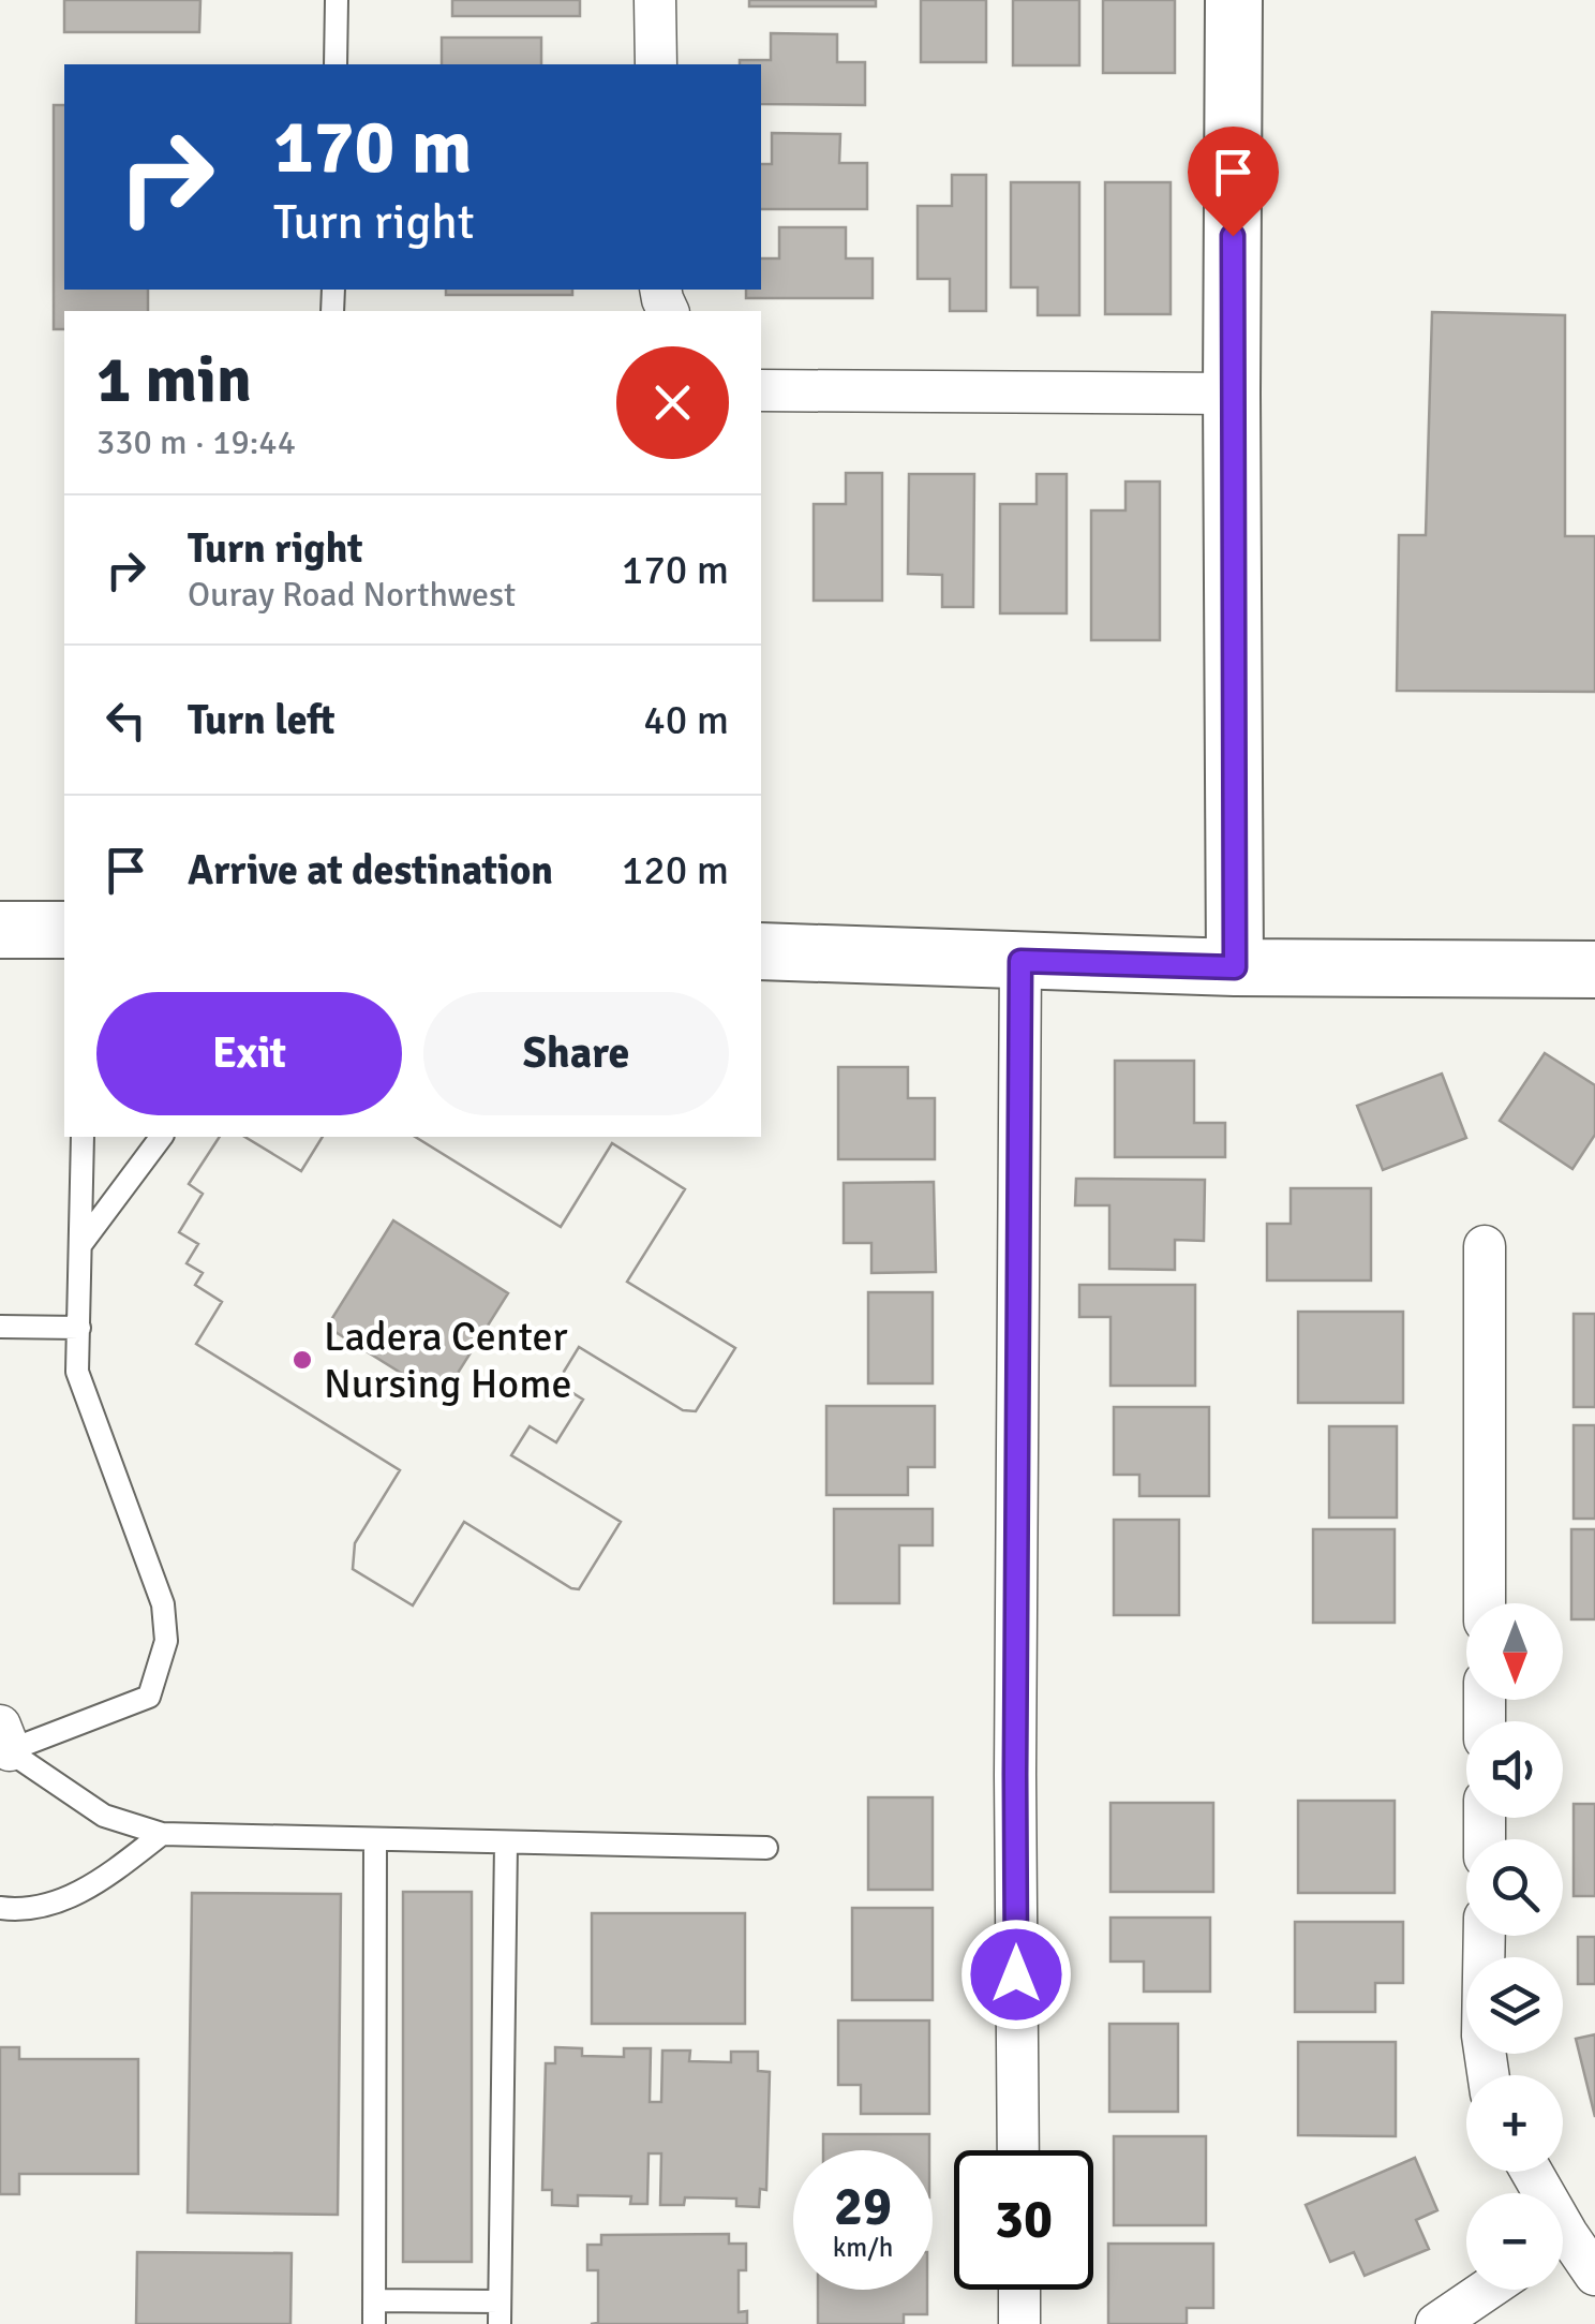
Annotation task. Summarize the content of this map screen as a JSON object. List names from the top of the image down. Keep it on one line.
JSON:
{"places":["Ladera Center Nursing Home"],"north":"bottom","page":{"turn":["170 m","Turn right"],"heading":["1 min","330 m · 19:44"],"list":[{"name":"Turn right","note":"Ouray Road Northwest","value":"170 m"},{"name":"Turn left","value":"40 m"},{"name":"Arrive at destination","value":"120 m"}],"buttons":["Exit","Share"],"map_buttons":["+","−"],"speed":"29 km/h","limit":"30"}}
